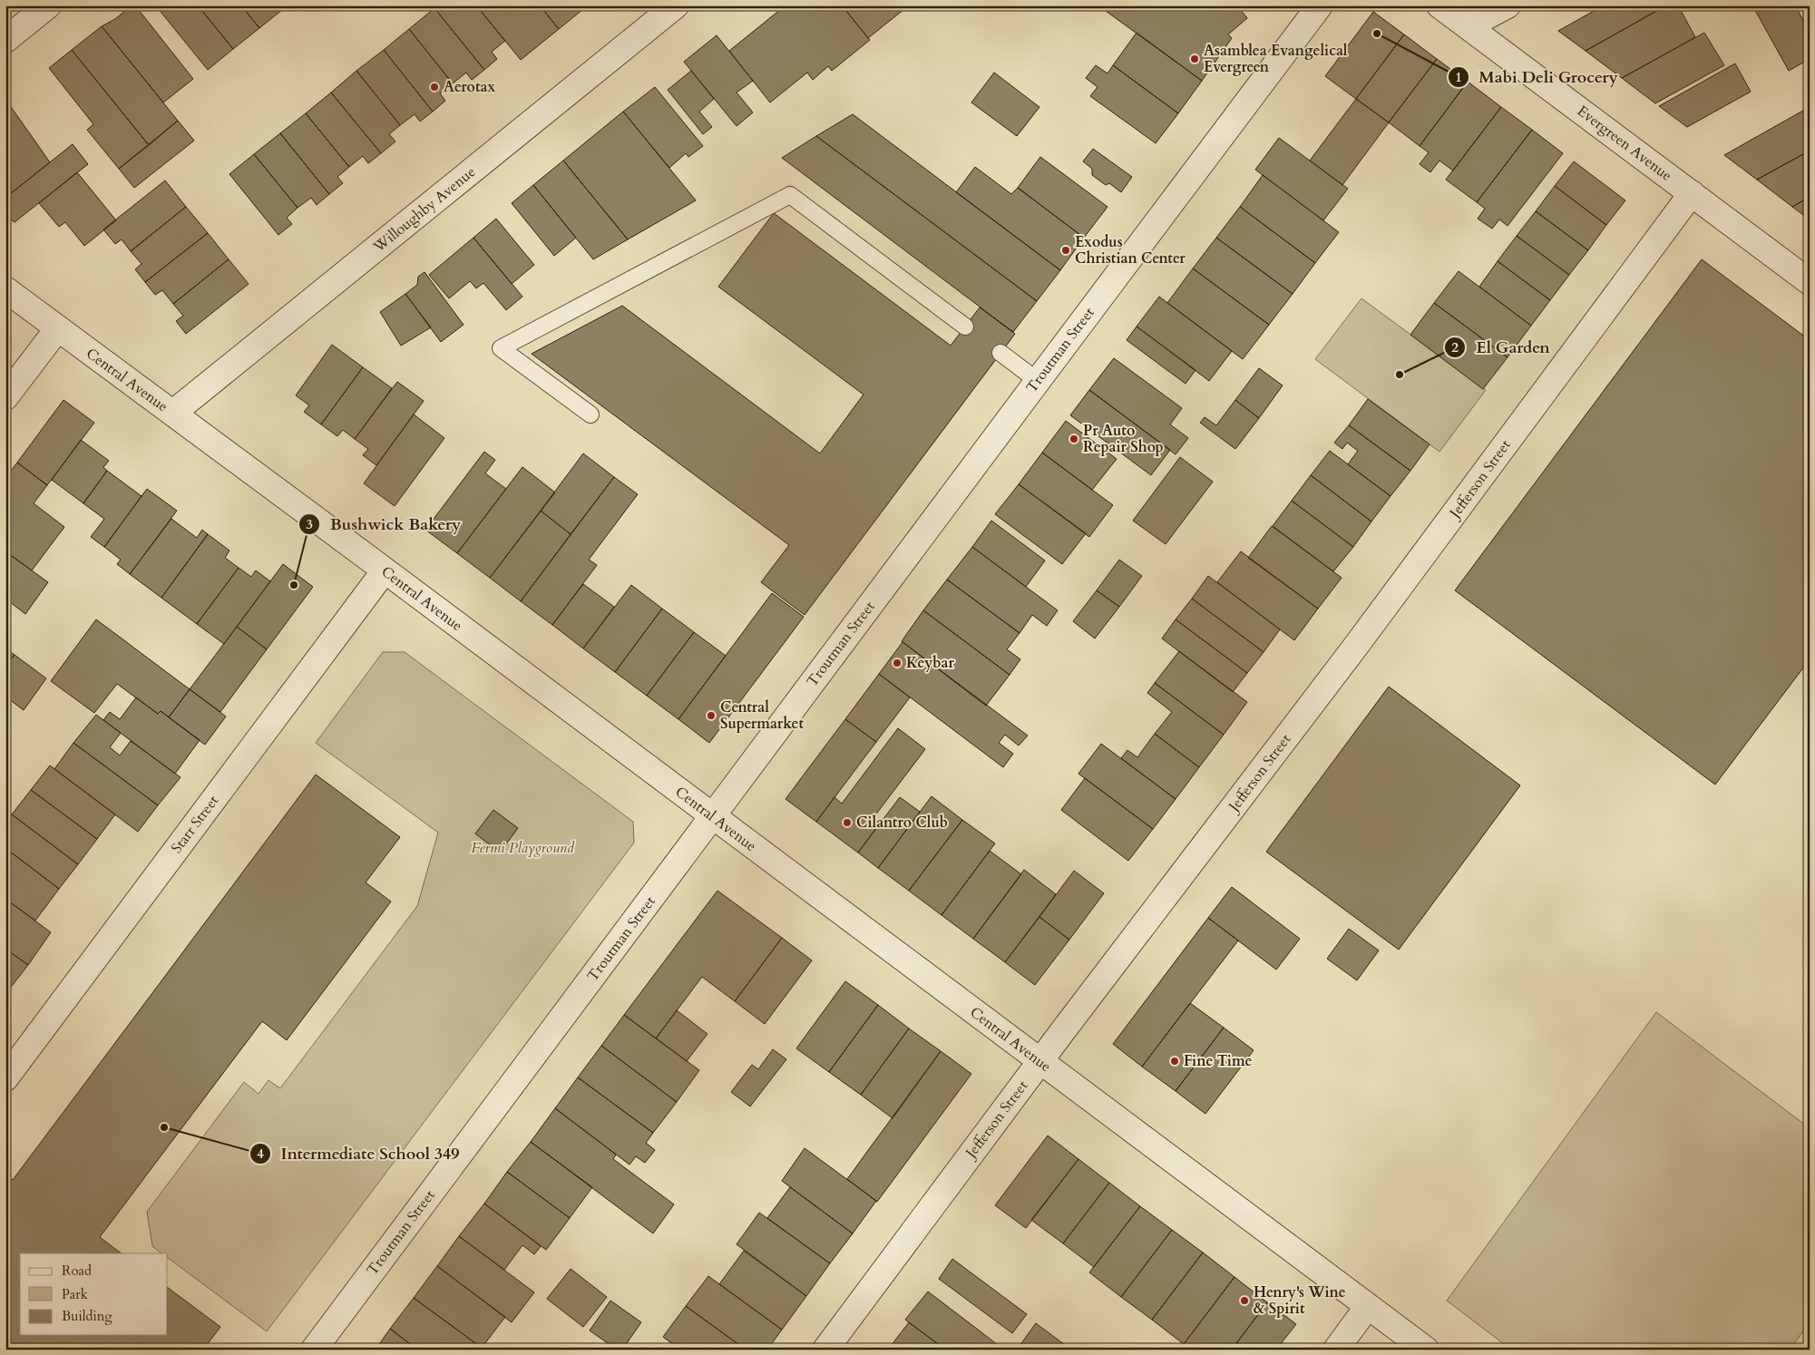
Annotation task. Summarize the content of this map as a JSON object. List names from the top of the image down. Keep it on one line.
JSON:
{"streets":{"street":["Evergreen Avenue","Willoughby Avenue","Troutman Street","Central Avenue","Jefferson Street","Starr Street"]},"crossings":[["Evergreen Avenue","Jefferson Street"],["Willoughby Avenue","Central Avenue"],["Troutman Street","Central Avenue"],["Central Avenue","Jefferson Street"],["Central Avenue","Starr Street"]],"parks":["Fermi Playground"],"places":["Mabi Deli Grocery","Asamblea Evangelical Evergreen","Aerotax","Exodus Christian Center","El Garden","Pr Auto Repair Shop","Bushwick Bakery","Keybar","Central Supermarket","Cilantro Club","Fine Time","Intermediate School 349","Henry's Wine & Spirit"],"legend":["Road","Park","Building"]}
